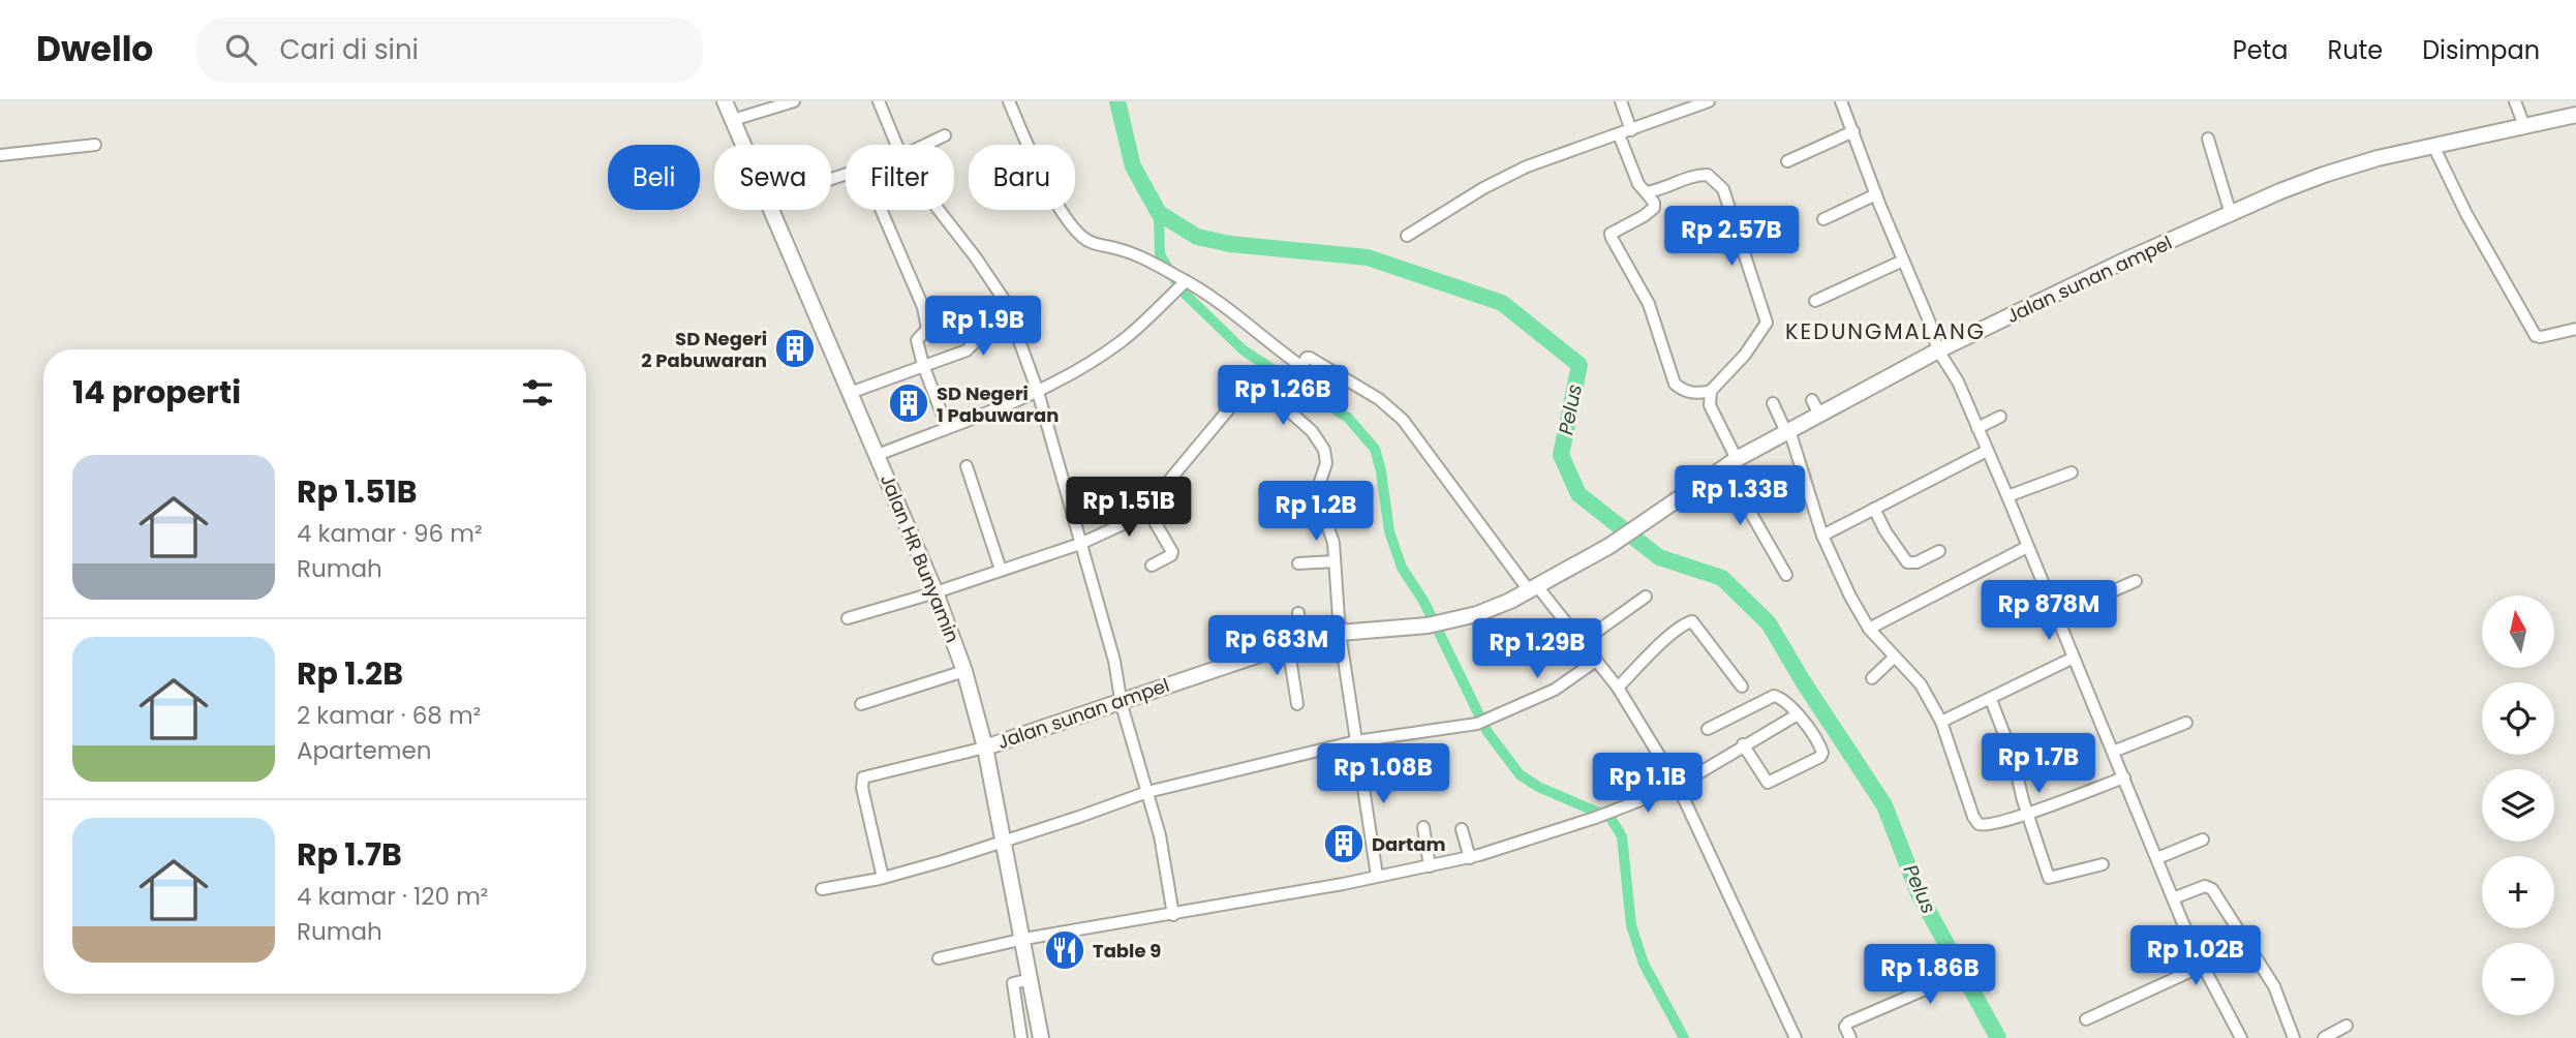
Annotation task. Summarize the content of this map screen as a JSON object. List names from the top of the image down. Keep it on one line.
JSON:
{"streets":{"main road":["Jalan sunan ampel","Jalan HR Bunyamin"]},"crossings":[["Jalan sunan ampel","Jalan HR Bunyamin"]],"districts":["KEDUNGMALANG"],"water":["Pelus"],"places":{"building":["SD Negeri 2 Pabuwaran","SD Negeri 1 Pabuwaran","Dartam"],"restaurant":["Table 9"]},"north":"top","page":{"header":"Dwello","search":"Cari di sini","nav":["Peta","Rute","Disimpan"],"chip":["Beli","Sewa","Filter","Baru"],"price":["Rp 2.57B","Rp 1.9B","Rp 1.26B","Rp 1.33B","Rp 1.51B","Rp 1.2B","Rp 878M","Rp 683M","Rp 1.29B","Rp 1.7B","Rp 1.08B","Rp 1.1B","Rp 1.02B","Rp 1.86B"],"heading":"14 properti","list":[{"name":"Rp 1.51B","note":"4 kamar · 96 m² · Rumah"},{"name":"Rp 1.2B","note":"2 kamar · 68 m² · Apartemen"},{"name":"Rp 1.7B","note":"4 kamar · 120 m² · Rumah"}],"map_buttons":["+","−"]}}
